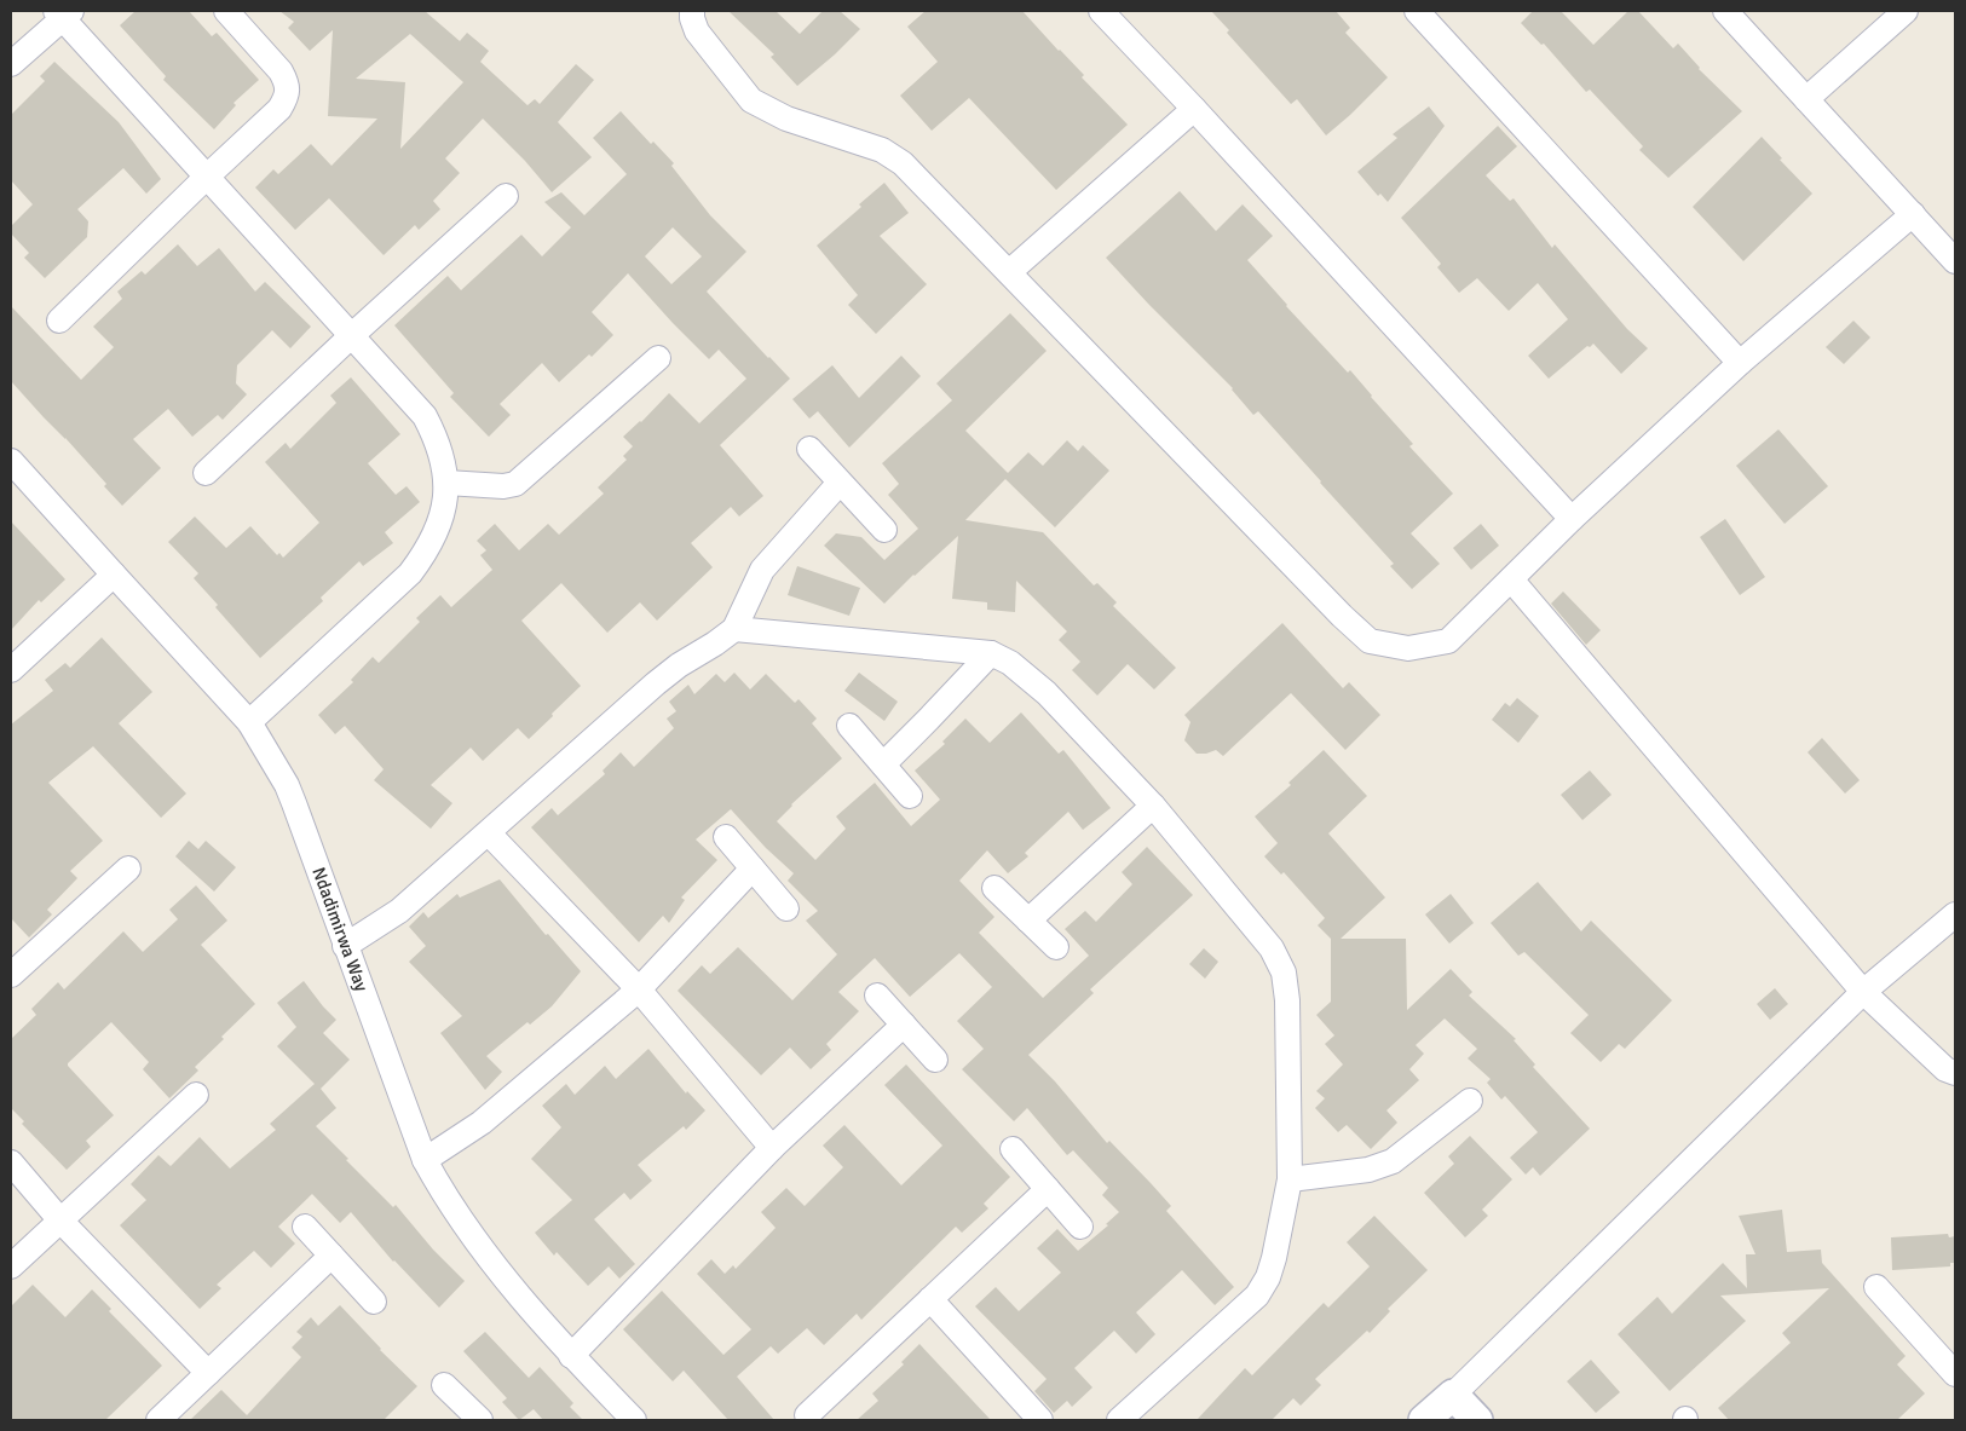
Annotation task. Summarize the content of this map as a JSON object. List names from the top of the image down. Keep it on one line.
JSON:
{"streets":{"street":["Ndadimirwa Way"]}}
